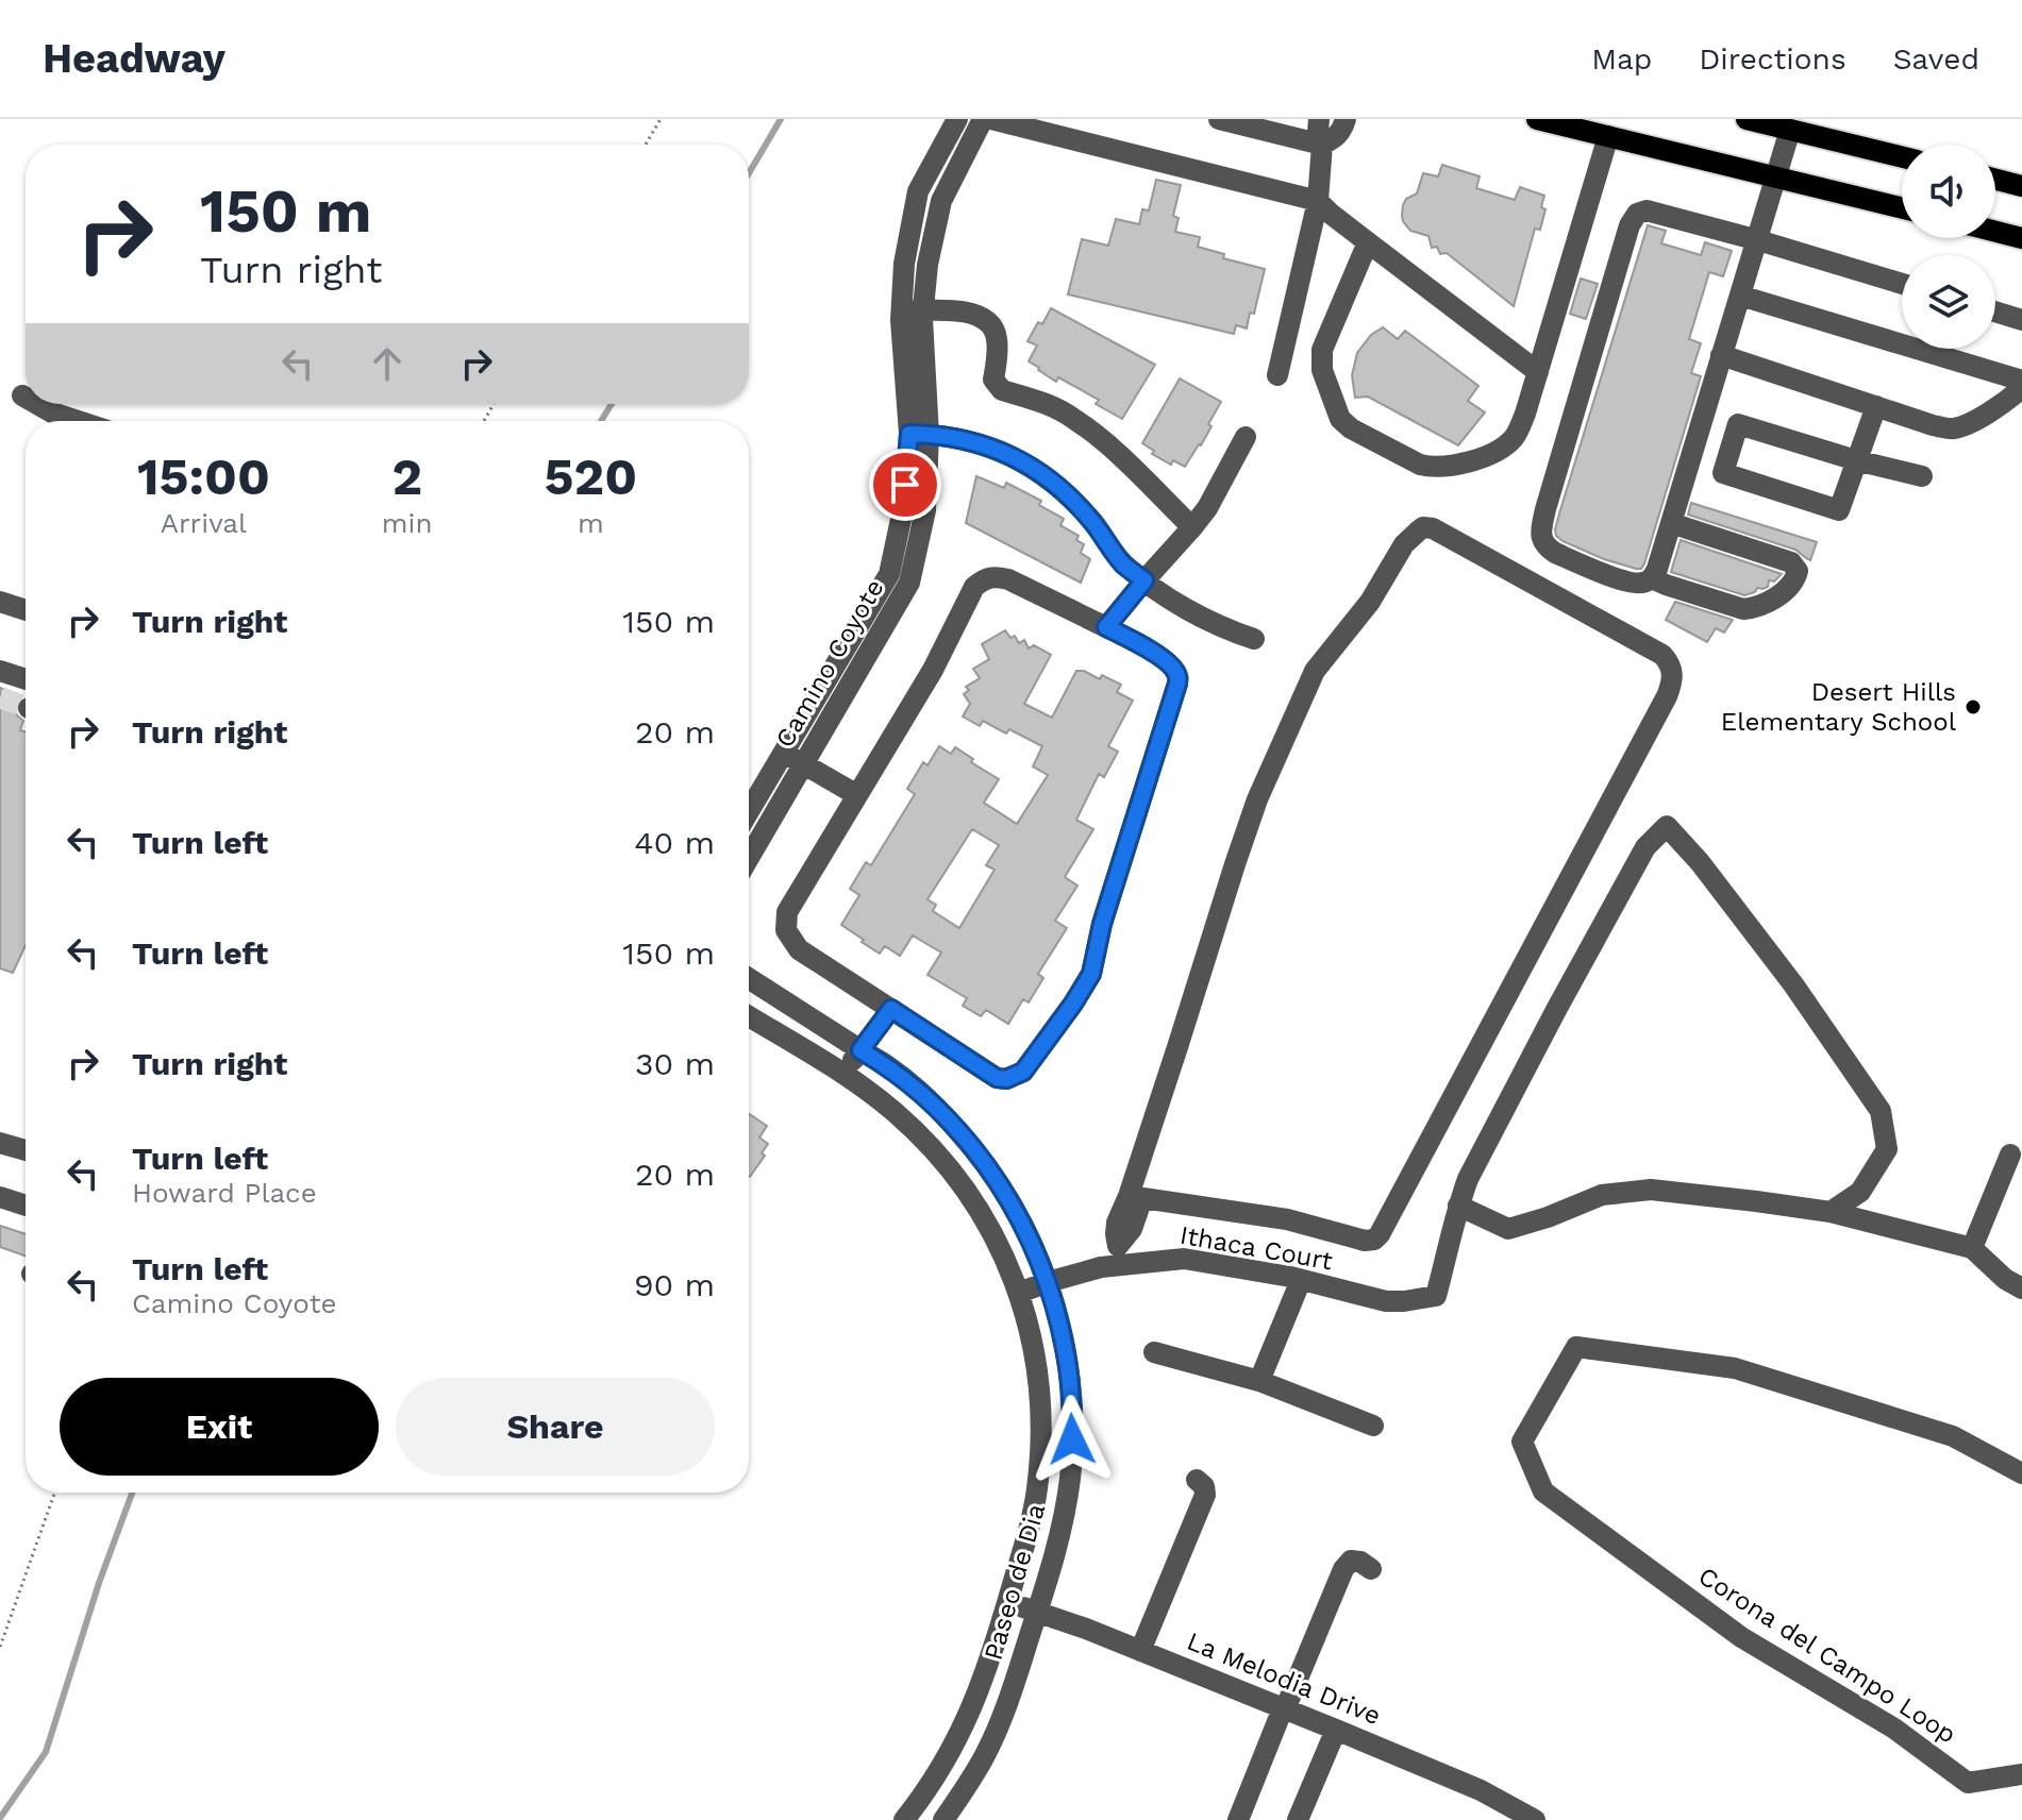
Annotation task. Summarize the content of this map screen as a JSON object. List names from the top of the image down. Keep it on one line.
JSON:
{"streets":{"street":["Camino Coyote","Ithaca Court","Paseo de Dia","Corona del Campo Loop","La Melodia Drive"]},"crossings":[["Ithaca Court","Paseo de Dia"],["Paseo de Dia","La Melodia Drive"]],"places":["Desert Hills Elementary School"],"page":{"header":"Headway","nav":["Map","Directions","Saved"],"turn":["150 m","Turn right"],"eta":["15:00","Arrival","2","min","520","m"],"list":[{"name":"Turn right","value":"150 m"},{"name":"Turn right","value":"20 m"},{"name":"Turn left","value":"40 m"},{"name":"Turn left","value":"150 m"},{"name":"Turn right","value":"30 m"},{"name":"Turn left","note":"Howard Place","value":"20 m"},{"name":"Turn left","note":"Camino Coyote","value":"90 m"}],"buttons":["Exit","Share"]}}
